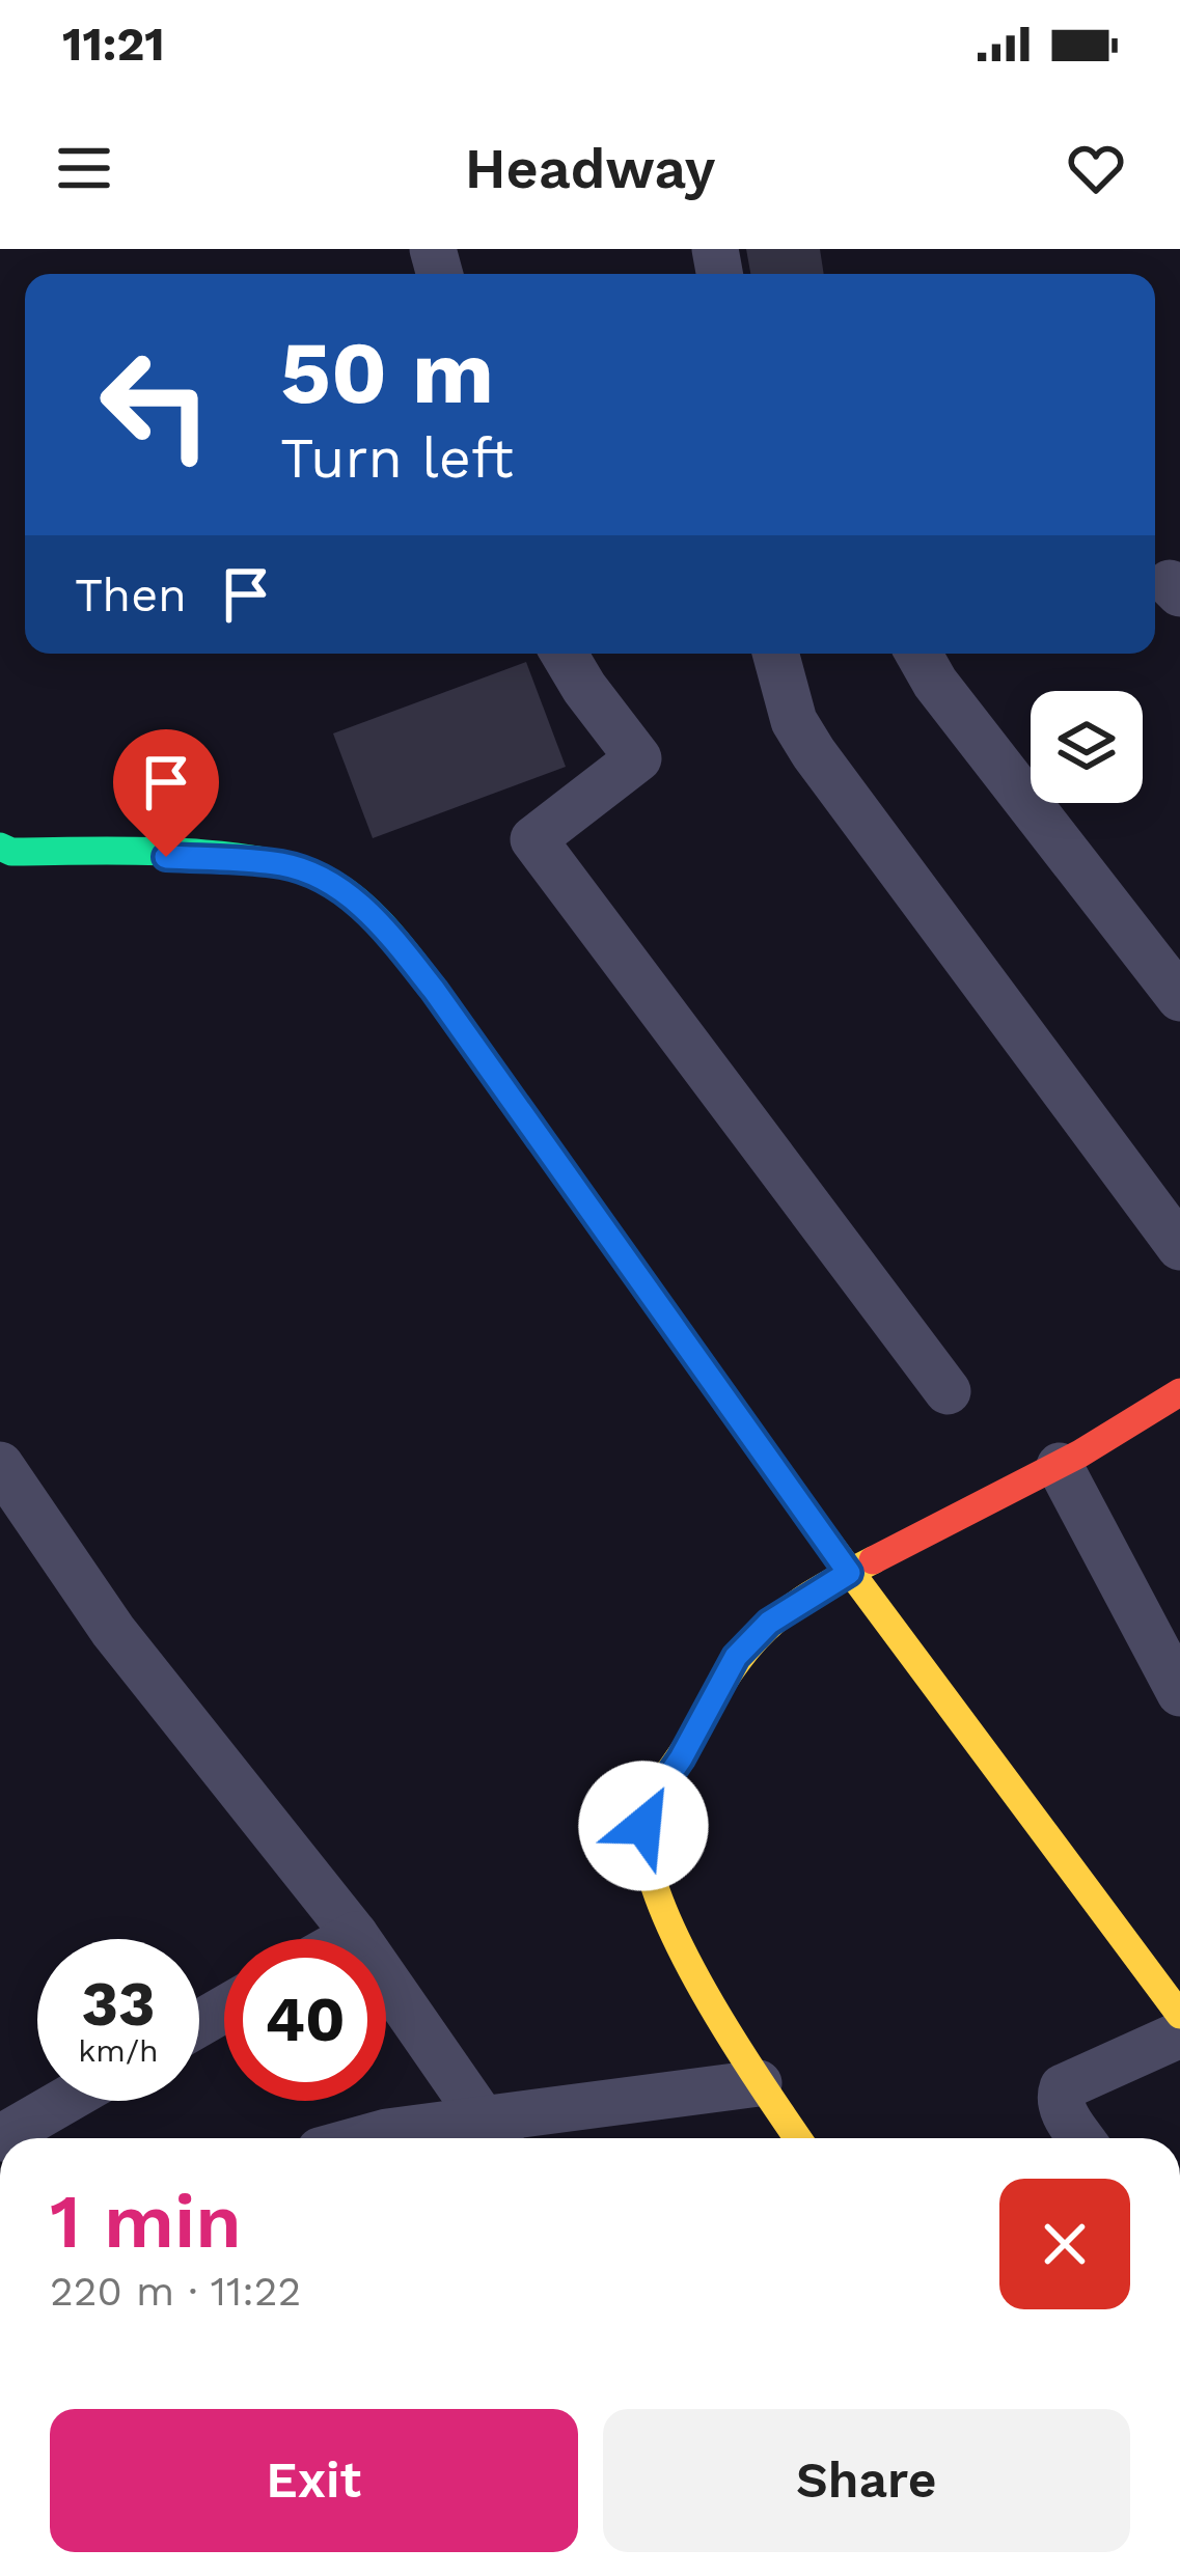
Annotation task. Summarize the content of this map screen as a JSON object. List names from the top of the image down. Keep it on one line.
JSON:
{"page":{"status":"11:21","header":"Headway","turn":["50 m","Turn left"],"then":"Then","speed":"33 km/h","limit":"40","heading":["1 min","220 m · 11:22"],"buttons":["Exit","Share"]}}
